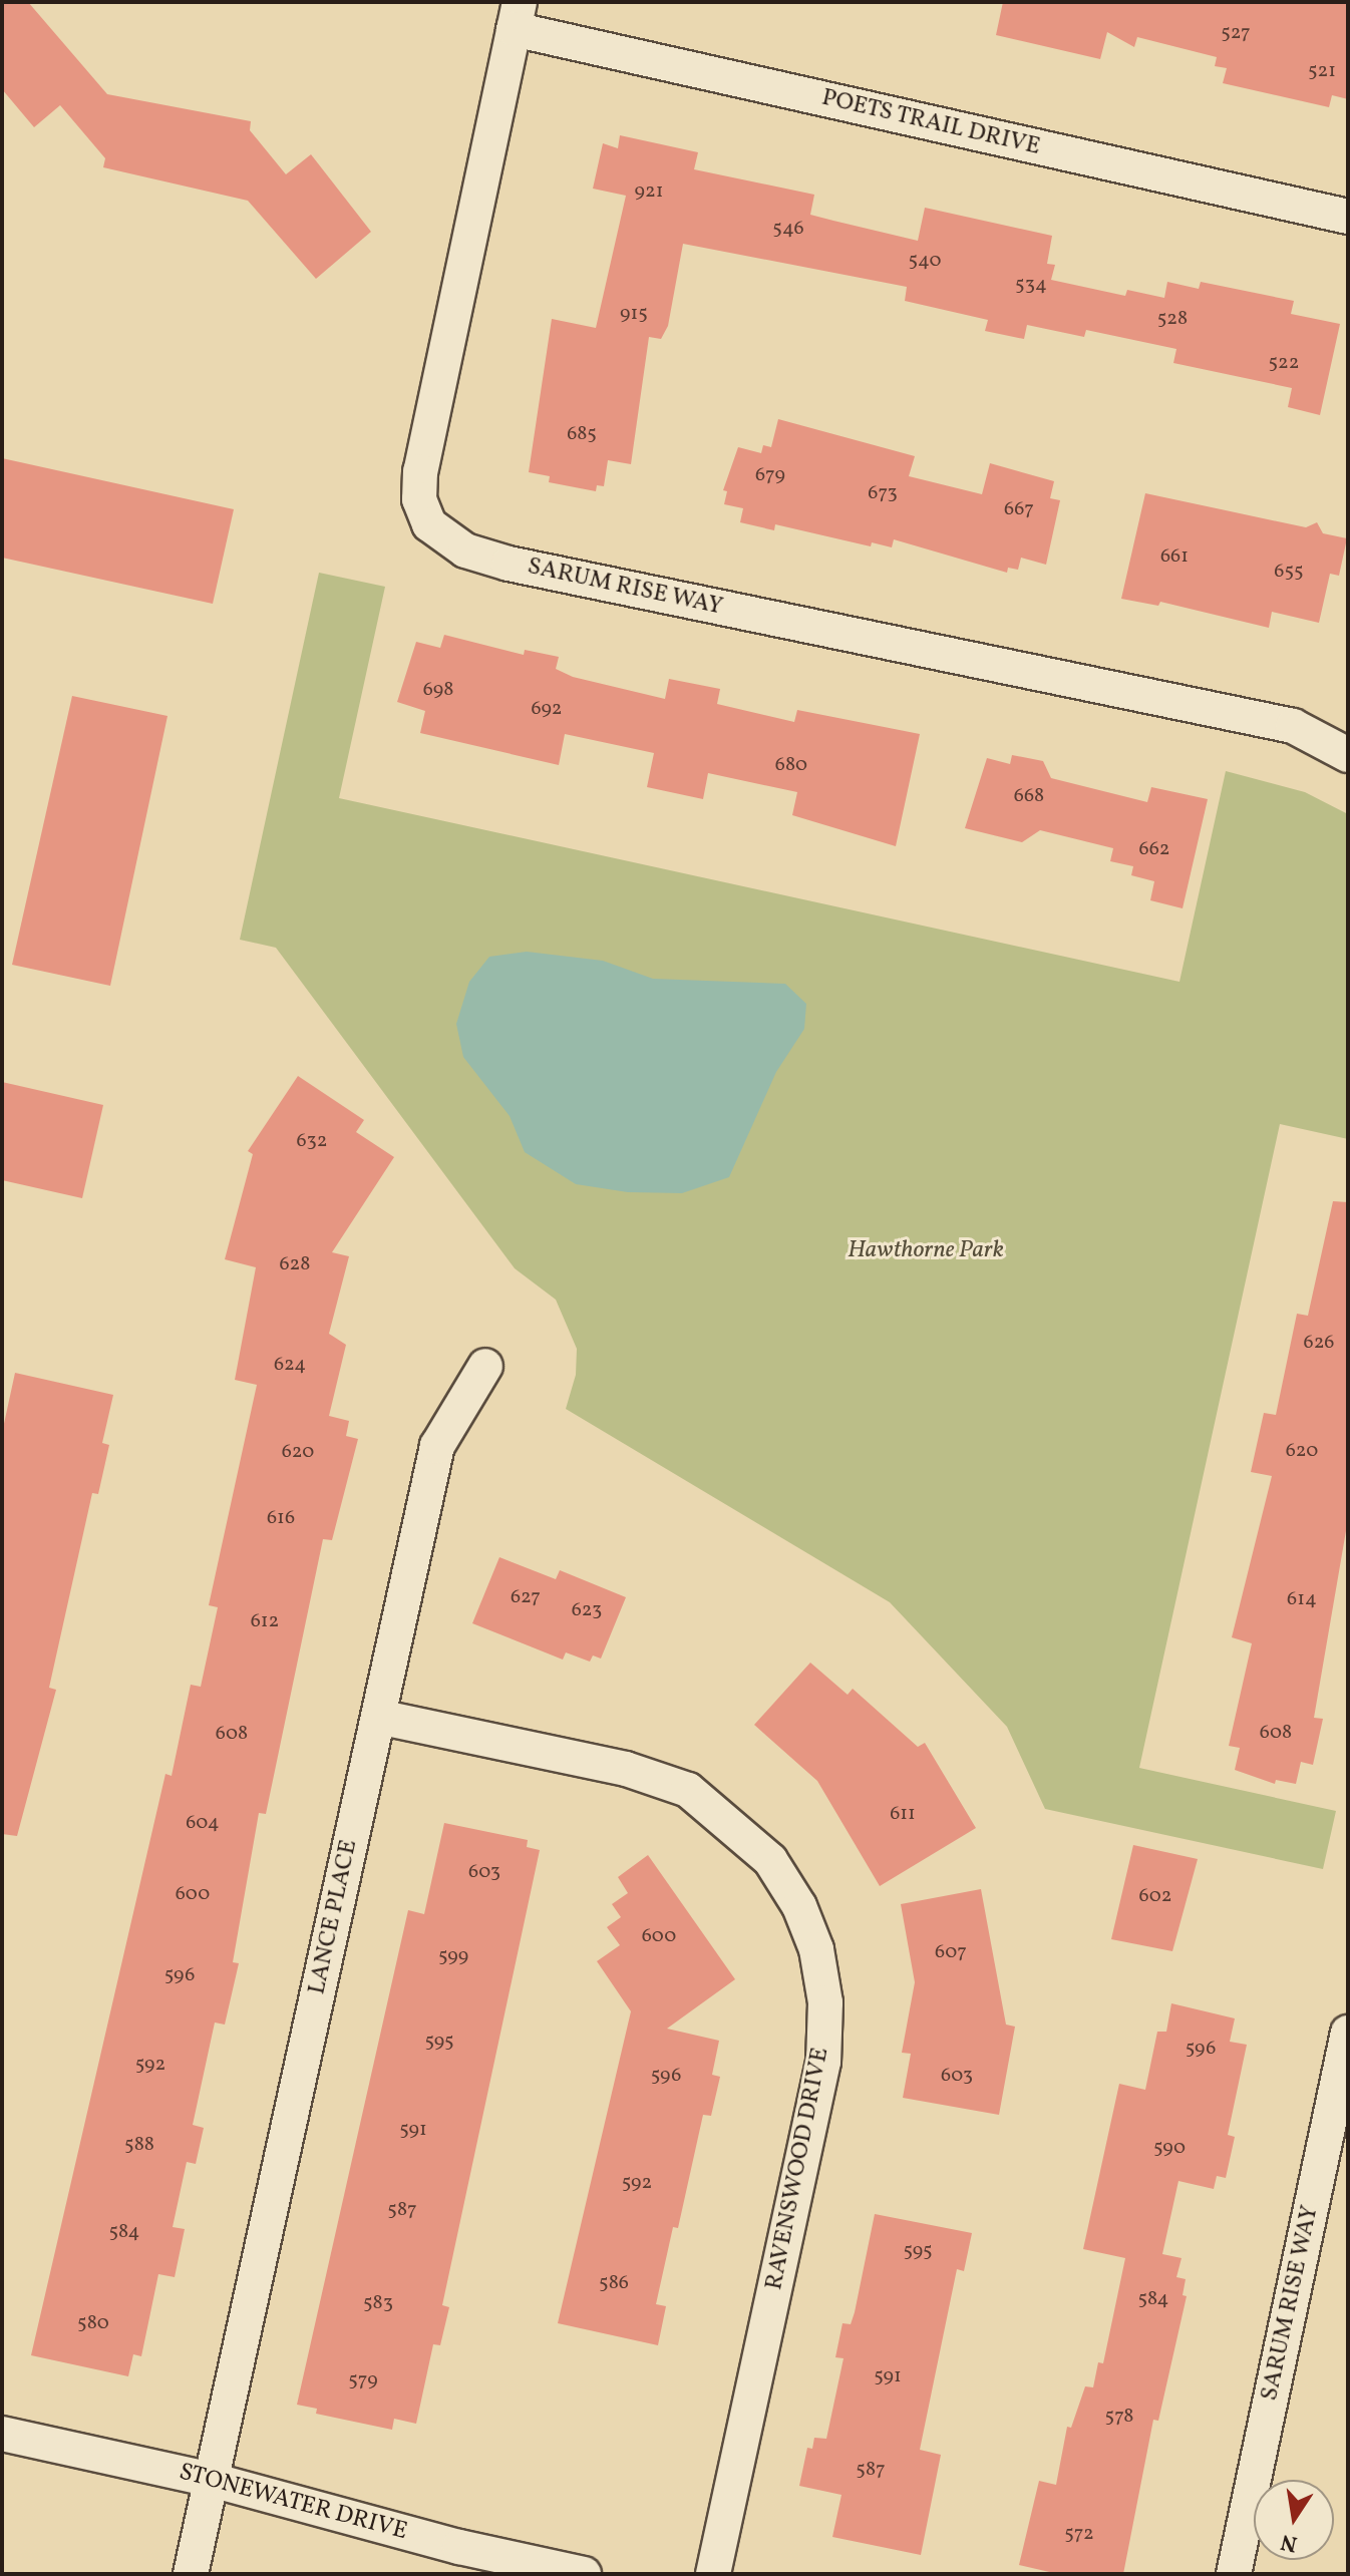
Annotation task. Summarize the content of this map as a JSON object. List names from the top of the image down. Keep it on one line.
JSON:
{"streets":{"street":["POETS TRAIL DRIVE","SARUM RISE WAY","LANCE PLACE","RAVENSWOOD DRIVE","STONEWATER DRIVE"]},"crossings":[["POETS TRAIL DRIVE","SARUM RISE WAY"],["LANCE PLACE","RAVENSWOOD DRIVE"],["LANCE PLACE","STONEWATER DRIVE"]],"parks":["Hawthorne Park"],"house_numbers":["527","521","921","546","540","534","915","528","522","685","679","673","667","661","655","698","692","680","668","662","632","628","626","624","620","620","616","627","614","623","612","608","608","611","604","603","600","602","600","607","599","596","595","596","592","596","603","591","588","590","592","587","584","595","586","584","583","580","591","579","578","587","572"],"north":"bottom"}
